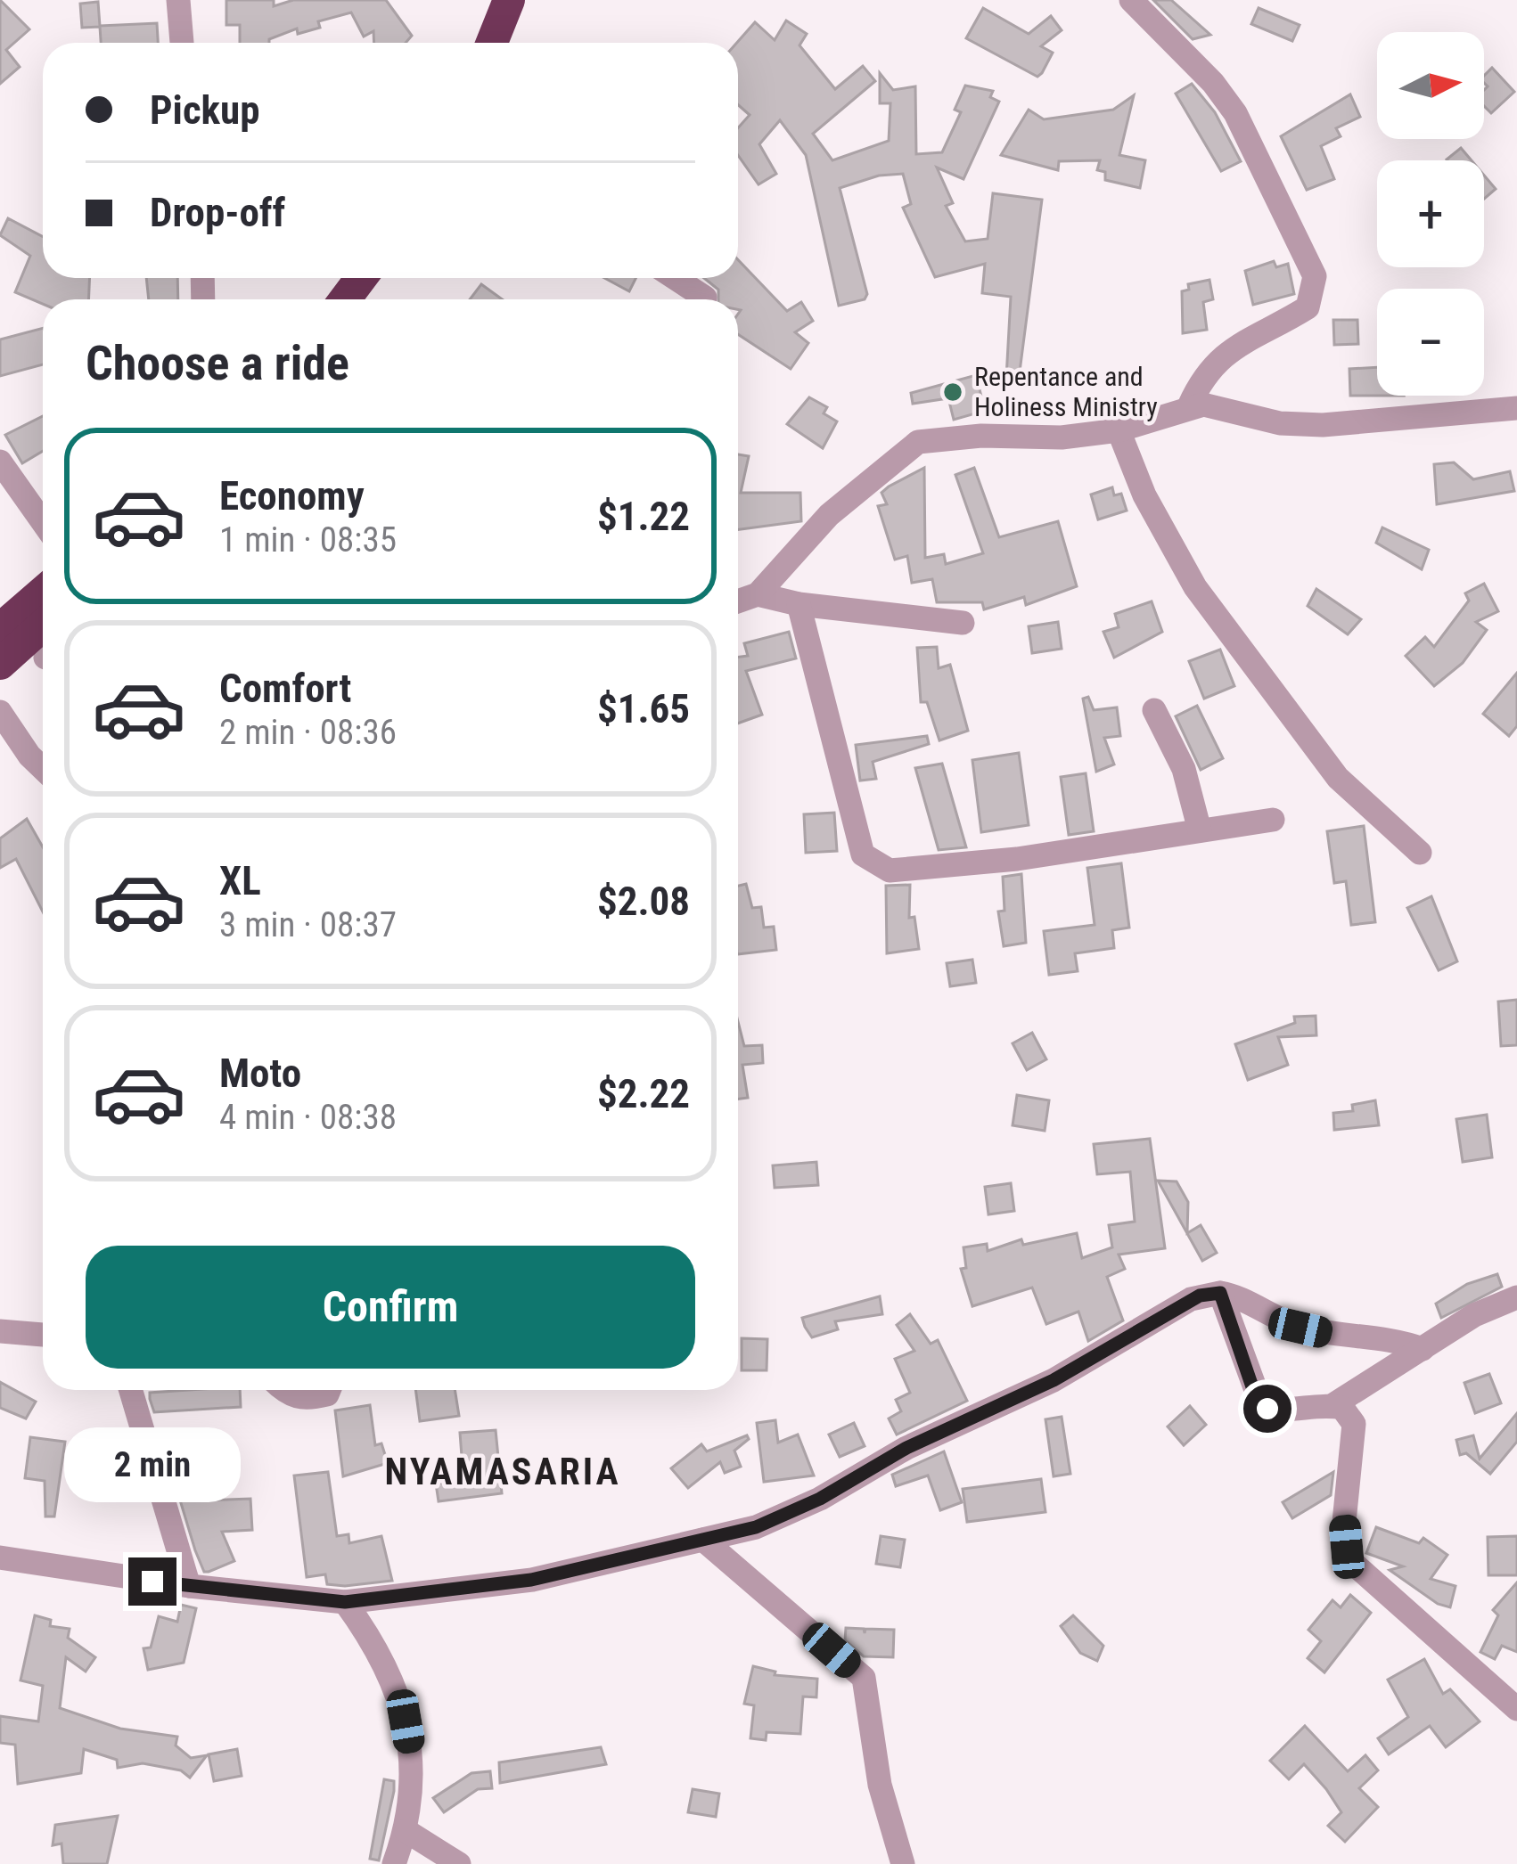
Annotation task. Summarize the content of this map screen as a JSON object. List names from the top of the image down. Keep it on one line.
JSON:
{"districts":["NYAMASARIA"],"places":["Repentance and Holiness Ministry"],"north":"right","page":{"map_buttons":["+","−"],"banner":["Pickup","Drop-off"],"heading":"Choose a ride","list":[{"name":"Economy","note":"1 min · 08:35","value":"$1.22"},{"name":"Comfort","note":"2 min · 08:36","value":"$1.65"},{"name":"XL","note":"3 min · 08:37","value":"$2.08"},{"name":"Moto","note":"4 min · 08:38","value":"$2.22"}],"buttons":"Confirm","bubble":"2 min"}}
